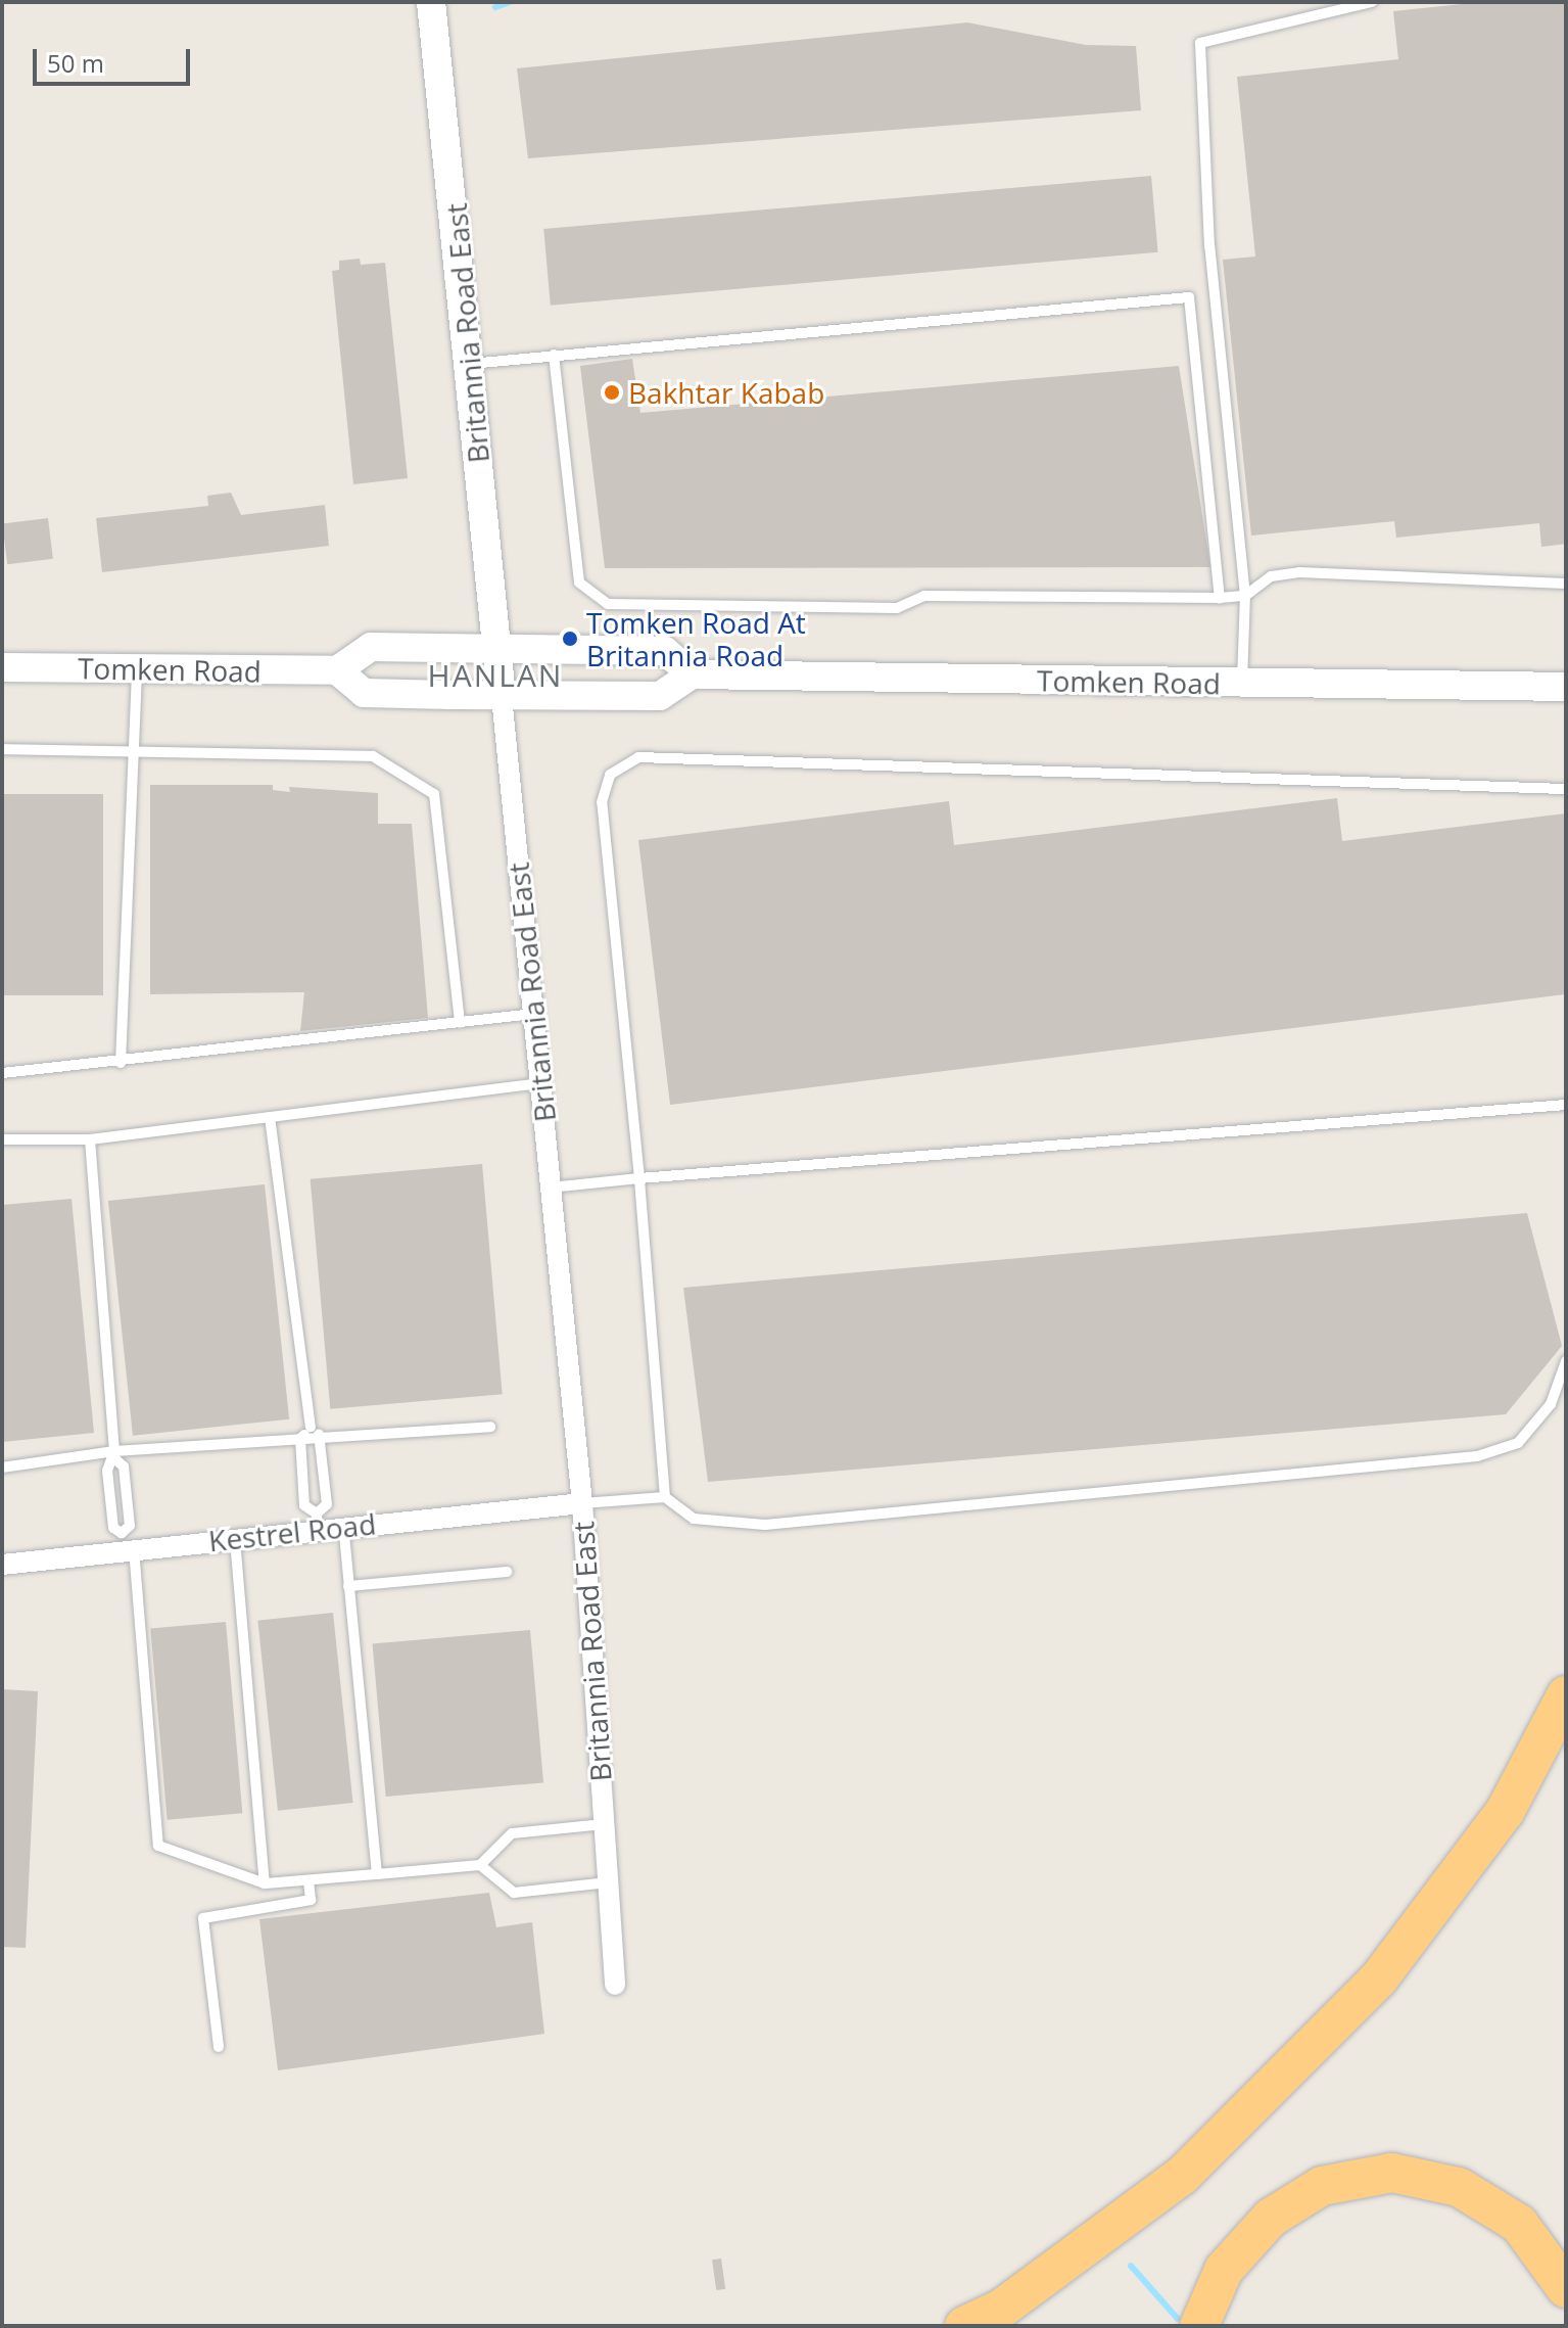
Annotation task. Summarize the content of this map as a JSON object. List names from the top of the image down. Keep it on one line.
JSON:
{"streets":{"main road":["Britannia Road East","Tomken Road"],"street":["Kestrel Road"]},"crossings":[["Britannia Road East","Kestrel Road"]],"districts":["HANLAN"],"places":["Bakhtar Kabab","Tomken Road At Britannia Road"],"scale_bar":"50 m"}
